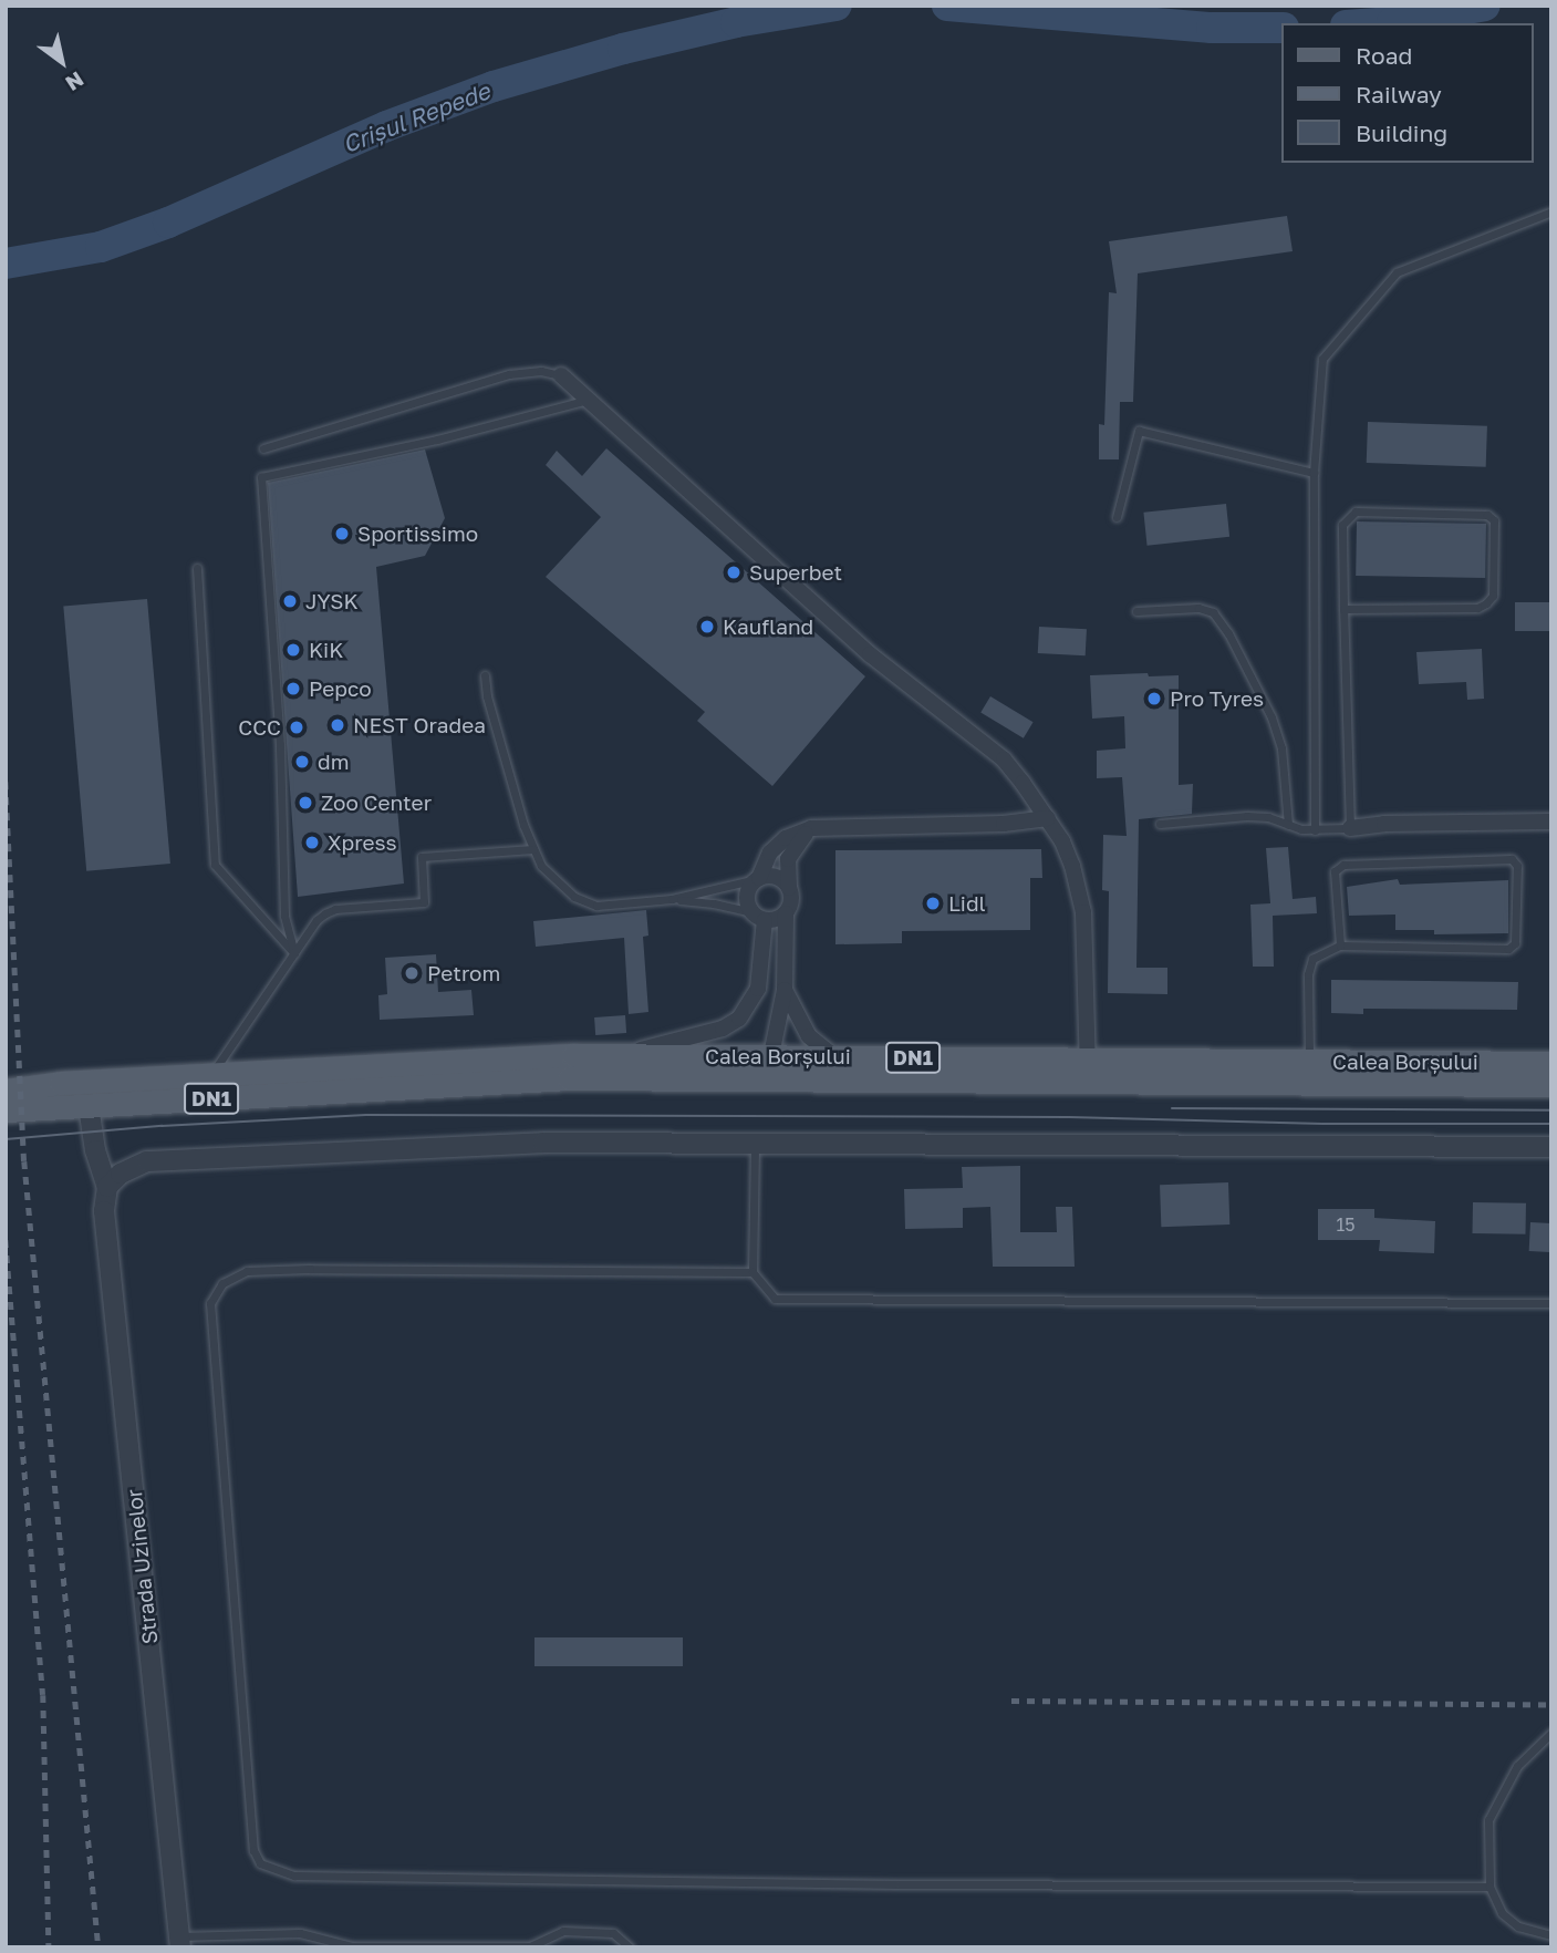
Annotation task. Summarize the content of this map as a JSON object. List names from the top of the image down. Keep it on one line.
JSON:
{"streets":{"main road":["Calea Borșului","DN1"],"street":["Strada Uzinelor"]},"water":["Crișul Repede"],"places":["Sportissimo","Superbet","JYSK","Kaufland","KiK","Pepco","Pro Tyres","NEST Oradea","CCC","dm","Zoo Center","Xpress","Lidl","Petrom"],"house_numbers":["15"],"legend":["Road","Railway","Building"],"north":"bottom right"}
